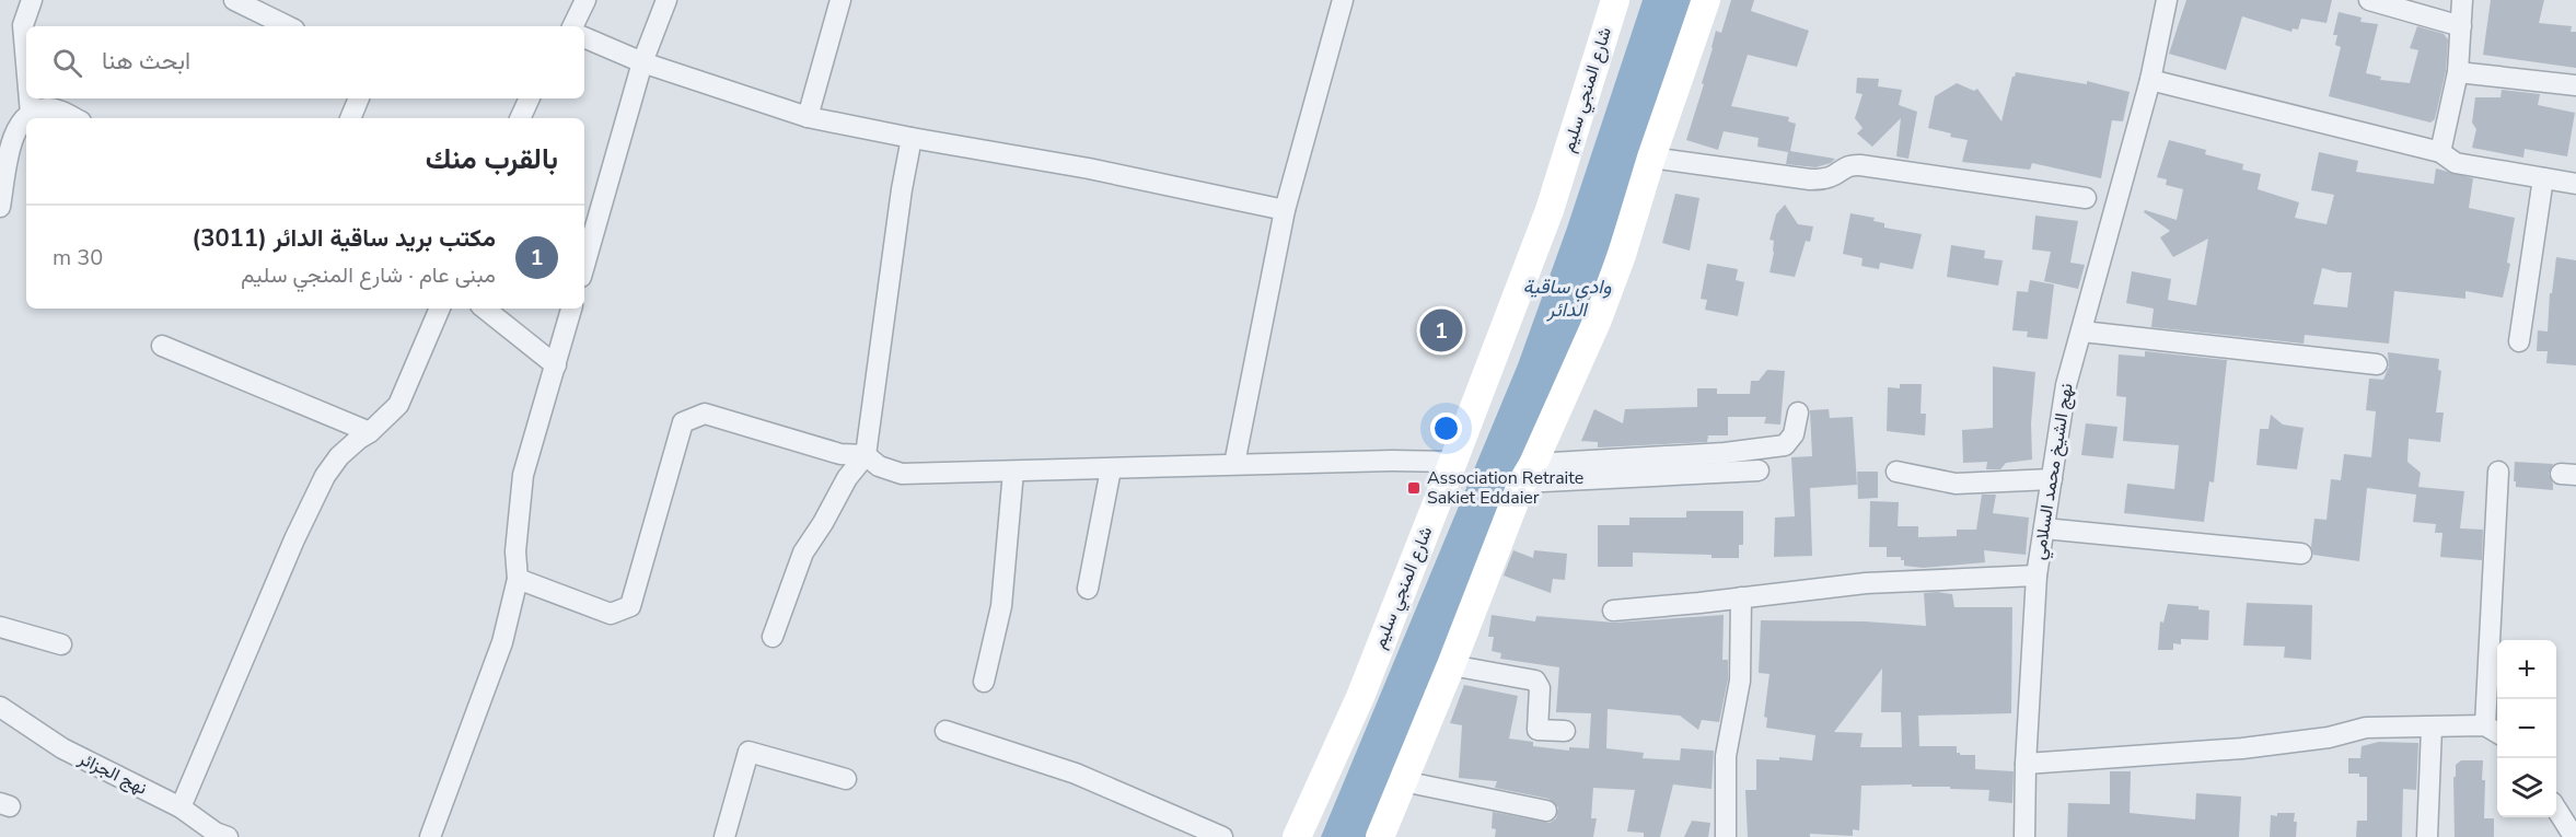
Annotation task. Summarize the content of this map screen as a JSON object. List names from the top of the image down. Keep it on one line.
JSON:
{"streets":{"main road":["شارع المنجي سليم"],"street":["نهج الشيخ محمد السلامي","نهج الجزائر"]},"water":["وادي ساقية الدائر"],"places":{"transit":["Association Retraite Sakiet Eddaier"]},"page":{"search":"ابحث هنا","heading":"بالقرب منك","list":[{"mark":"1","name":"مكتب بريد ساقية الدائر (3011)","note":"مبنى عام · شارع المنجي سليم","value":"30 m"}],"pins":"1","map_buttons":["+","−"]}}
